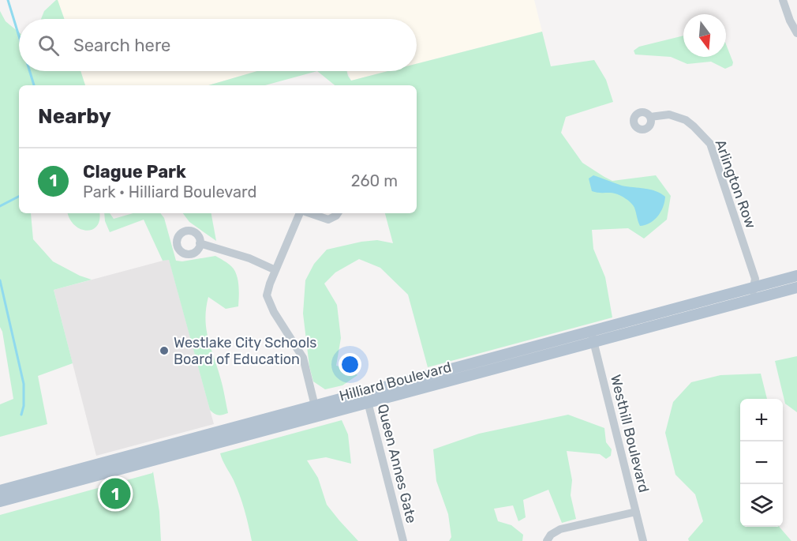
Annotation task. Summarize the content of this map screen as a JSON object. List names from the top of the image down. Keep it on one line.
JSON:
{"streets":{"main road":["Hilliard Boulevard"],"street":["Arlington Row","Westhill Boulevard","Queen Annes Gate"]},"crossings":[["Arlington Row","Hilliard Boulevard"],["Hilliard Boulevard","Westhill Boulevard"],["Hilliard Boulevard","Queen Annes Gate"]],"places":["Westlake City Schools Board of Education"],"north":"bottom","page":{"search":"Search here","heading":"Nearby","list":[{"mark":"1","name":"Clague Park","note":"Park · Hilliard Boulevard","value":"260 m"}],"map_buttons":["+","−"],"pins":"1"}}
